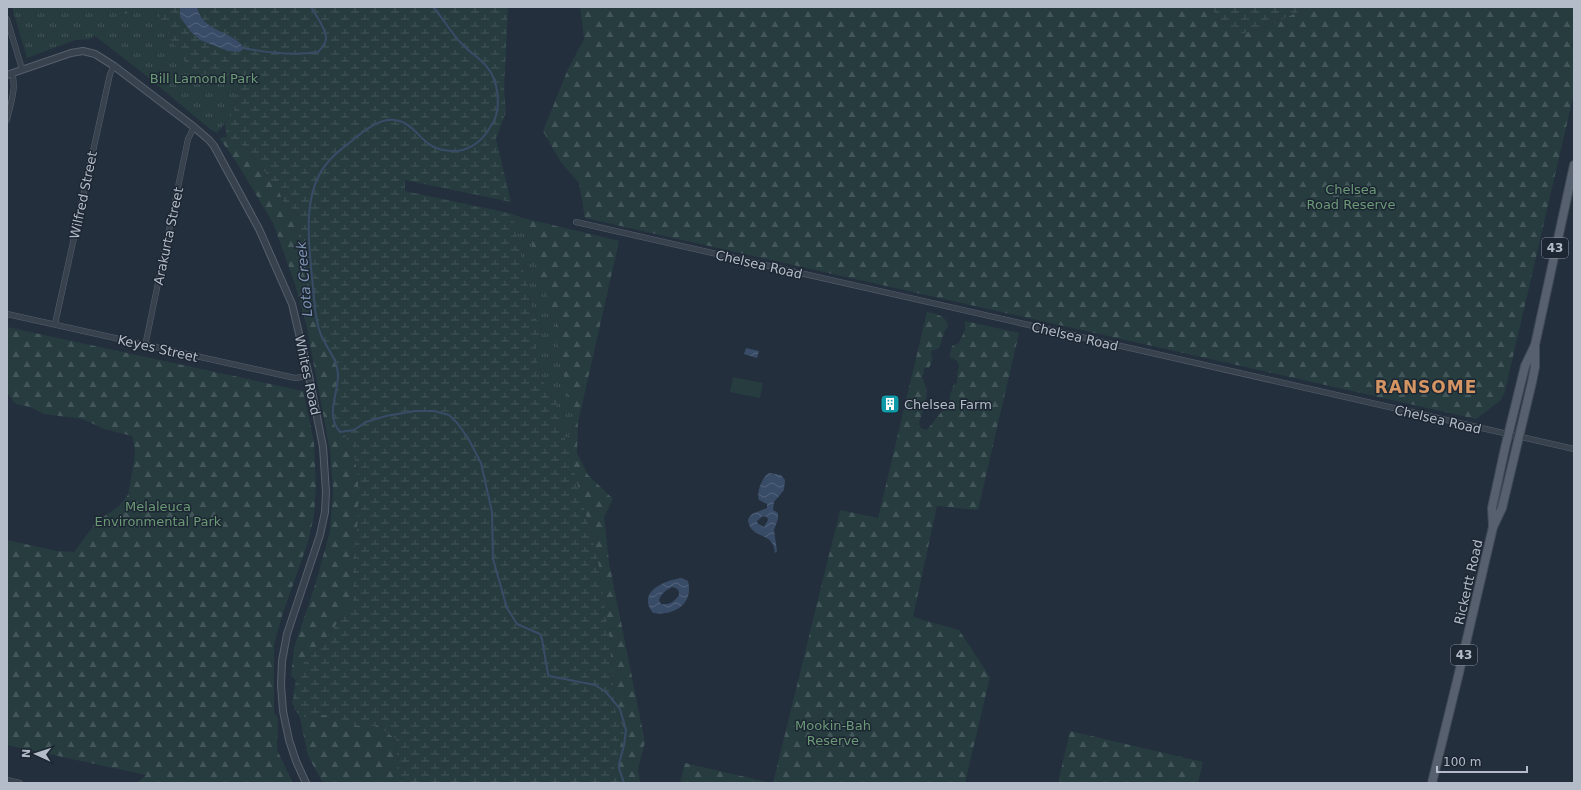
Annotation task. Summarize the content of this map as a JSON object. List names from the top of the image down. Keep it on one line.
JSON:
{"streets":{"main road":["43","Rickertt Road"],"street":["Wilfred Street","Arakurta Street","Chelsea Road","Keyes Street","Whites Road"]},"crossings":[["Wilfred Street","Keyes Street"],["Wilfred Street","Whites Road"],["Arakurta Street","Keyes Street"],["Arakurta Street","Whites Road"],["Chelsea Road","Rickertt Road"],["Keyes Street","Whites Road"]],"districts":["RANSOME"],"water":["Lota Creek"],"parks":["Bill Lamond Park","Chelsea Road Reserve","Melaleuca Environmental Park","Mookin-Bah Reserve"],"places":{"building":["Chelsea Farm"]},"scale_bar":"100 m","north":"left"}
